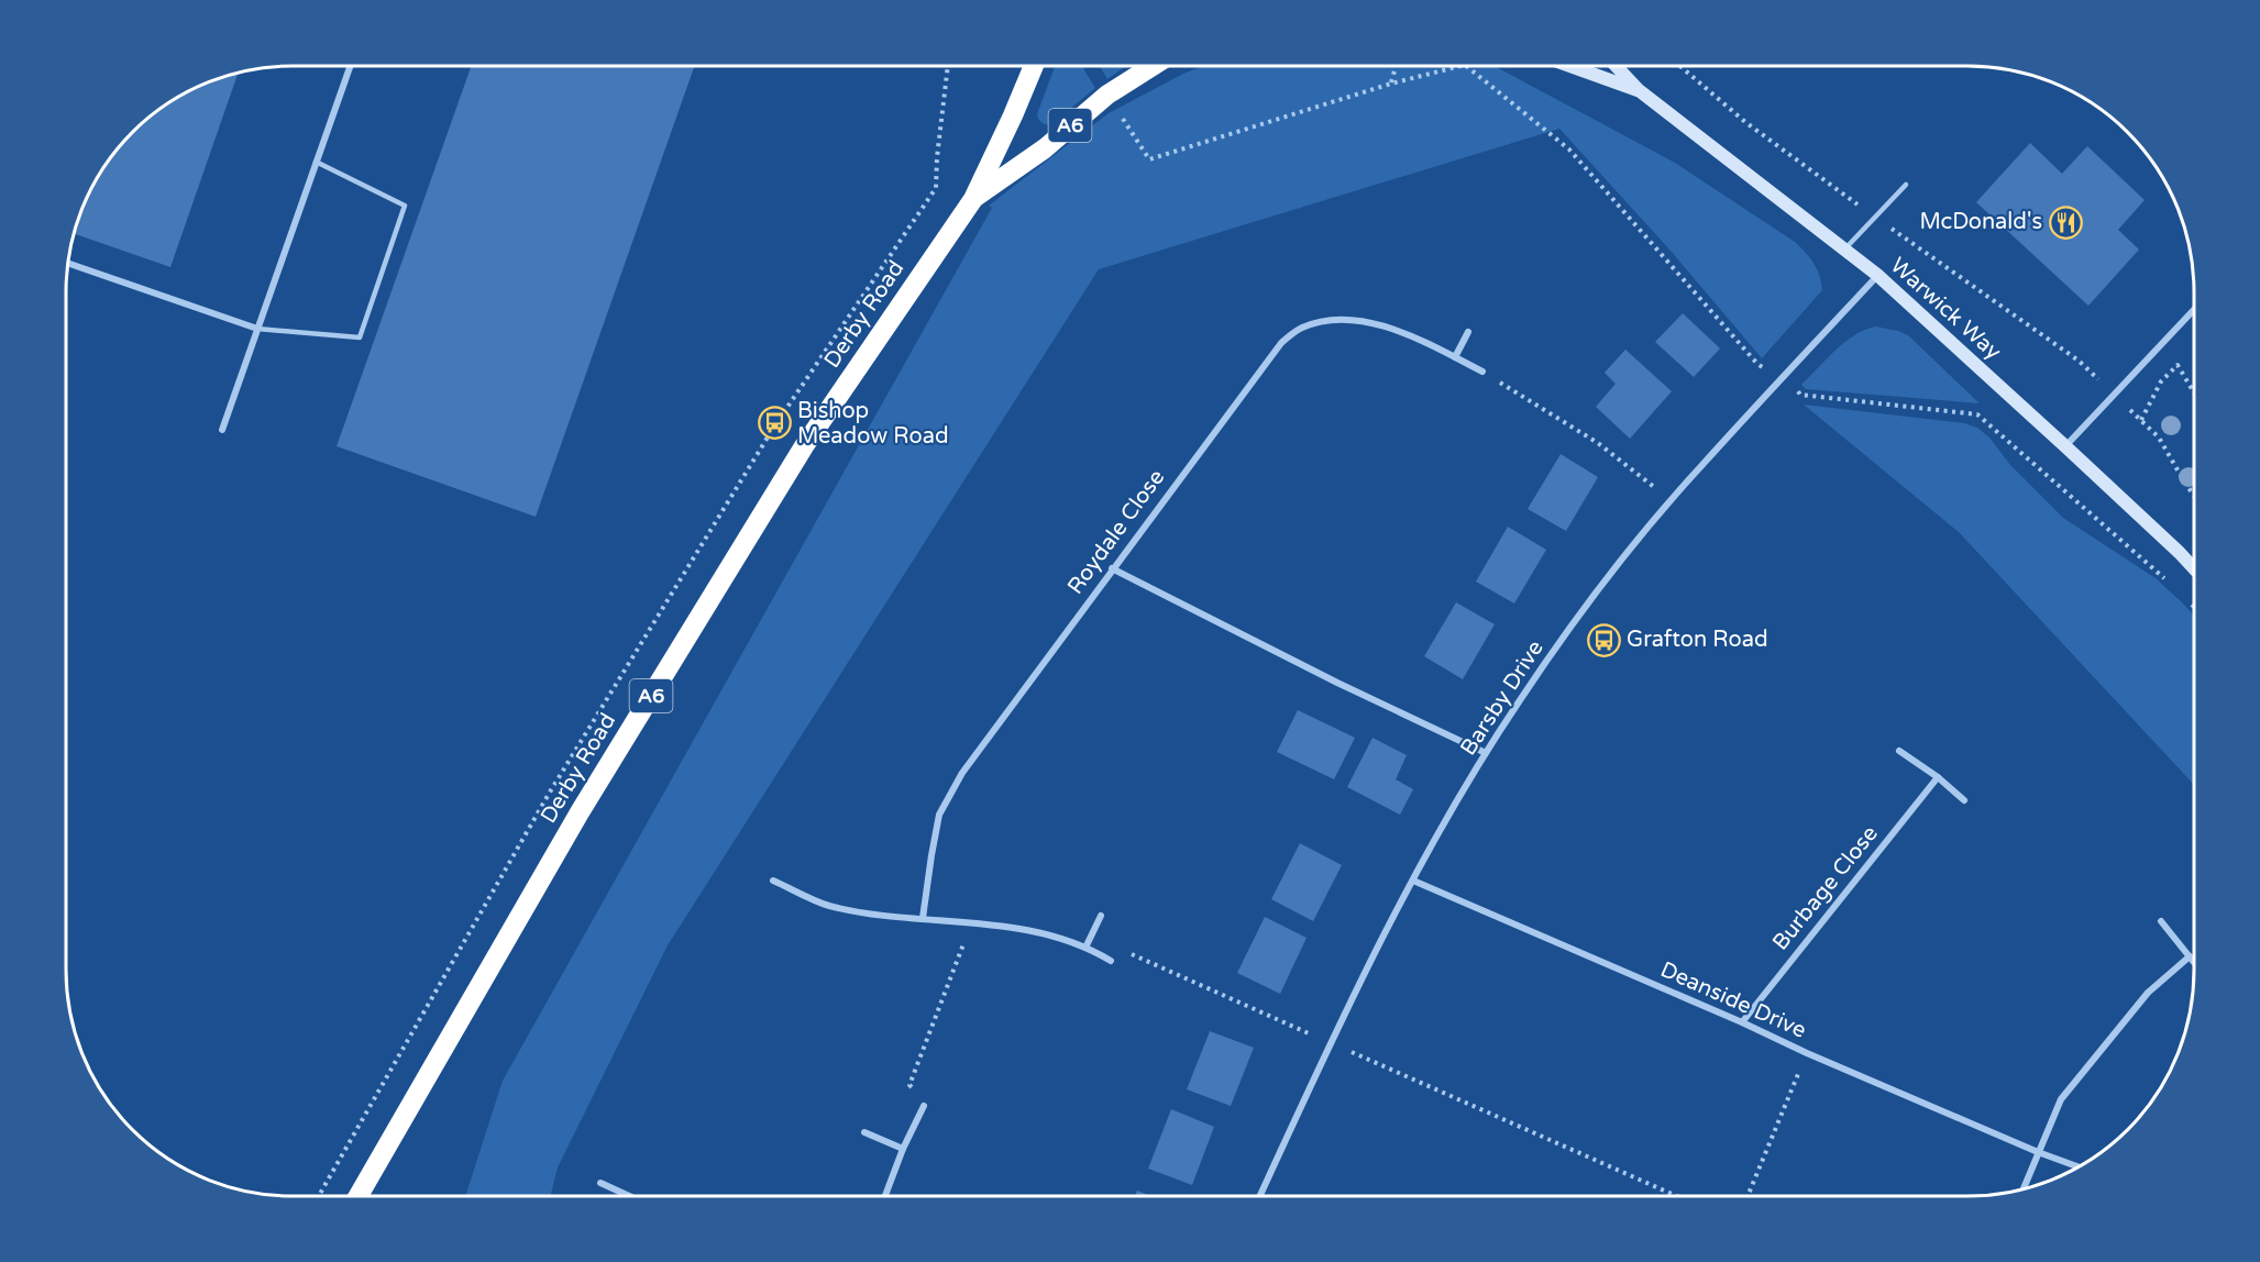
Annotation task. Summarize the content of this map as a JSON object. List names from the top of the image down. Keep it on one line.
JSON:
{"streets":{"highway":["A6","Derby Road"],"street":["Warwick Way","Roydale Close","Barsby Drive","Burbage Close","Deanside Drive"]},"crossings":[["Warwick Way","Barsby Drive"],["Barsby Drive","Deanside Drive"],["Burbage Close","Deanside Drive"]],"places":{"restaurant":["McDonald's"],"bus stop":["Bishop Meadow Road","Grafton Road"]}}
